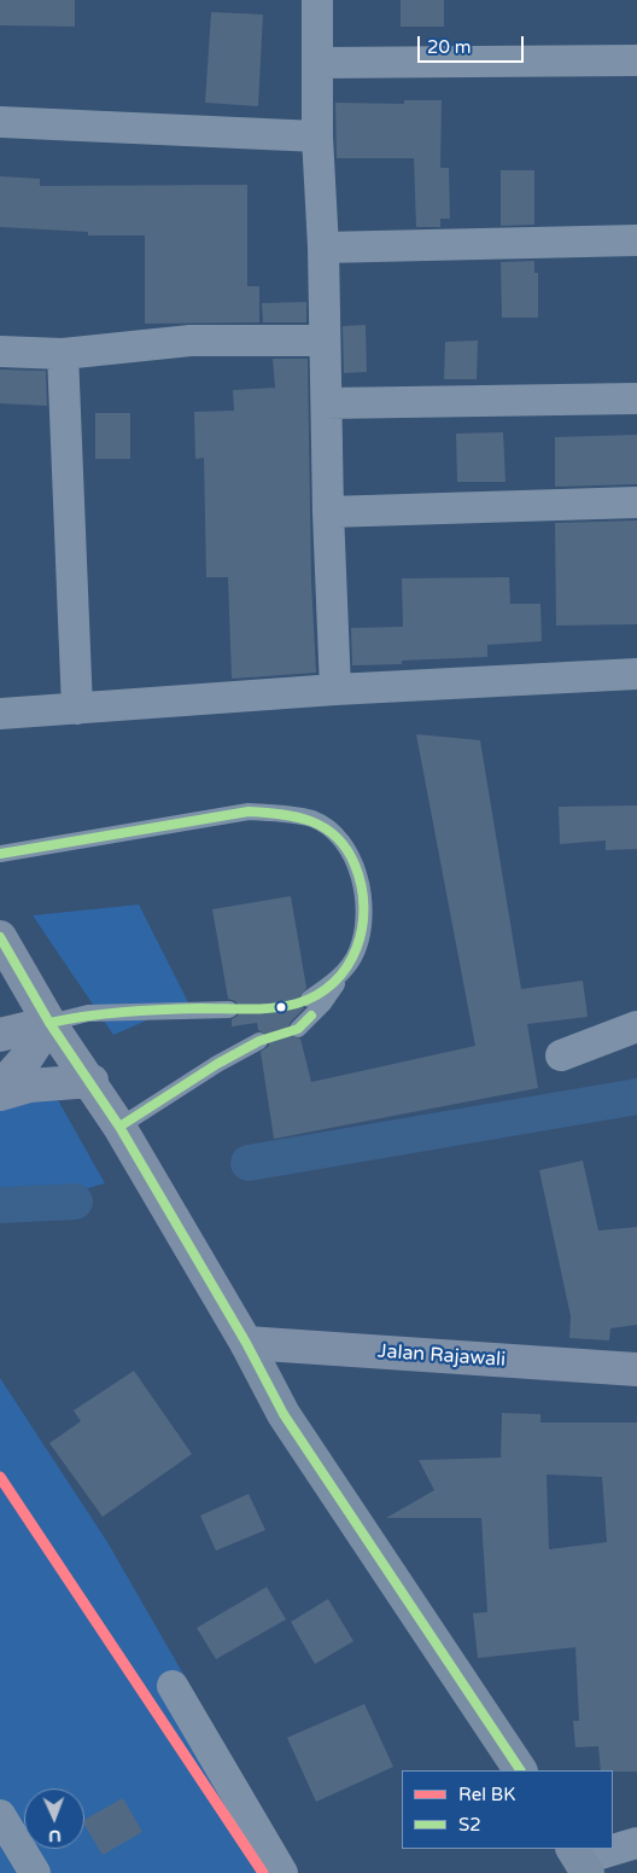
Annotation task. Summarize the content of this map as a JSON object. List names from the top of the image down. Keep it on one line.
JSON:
{"streets":{"main road":["Jalan Rajawali"]},"lines":["transit line S2","rail line BK"],"legend":["Rel BK","S2"],"scale_bar":"20 m","north":"bottom"}
